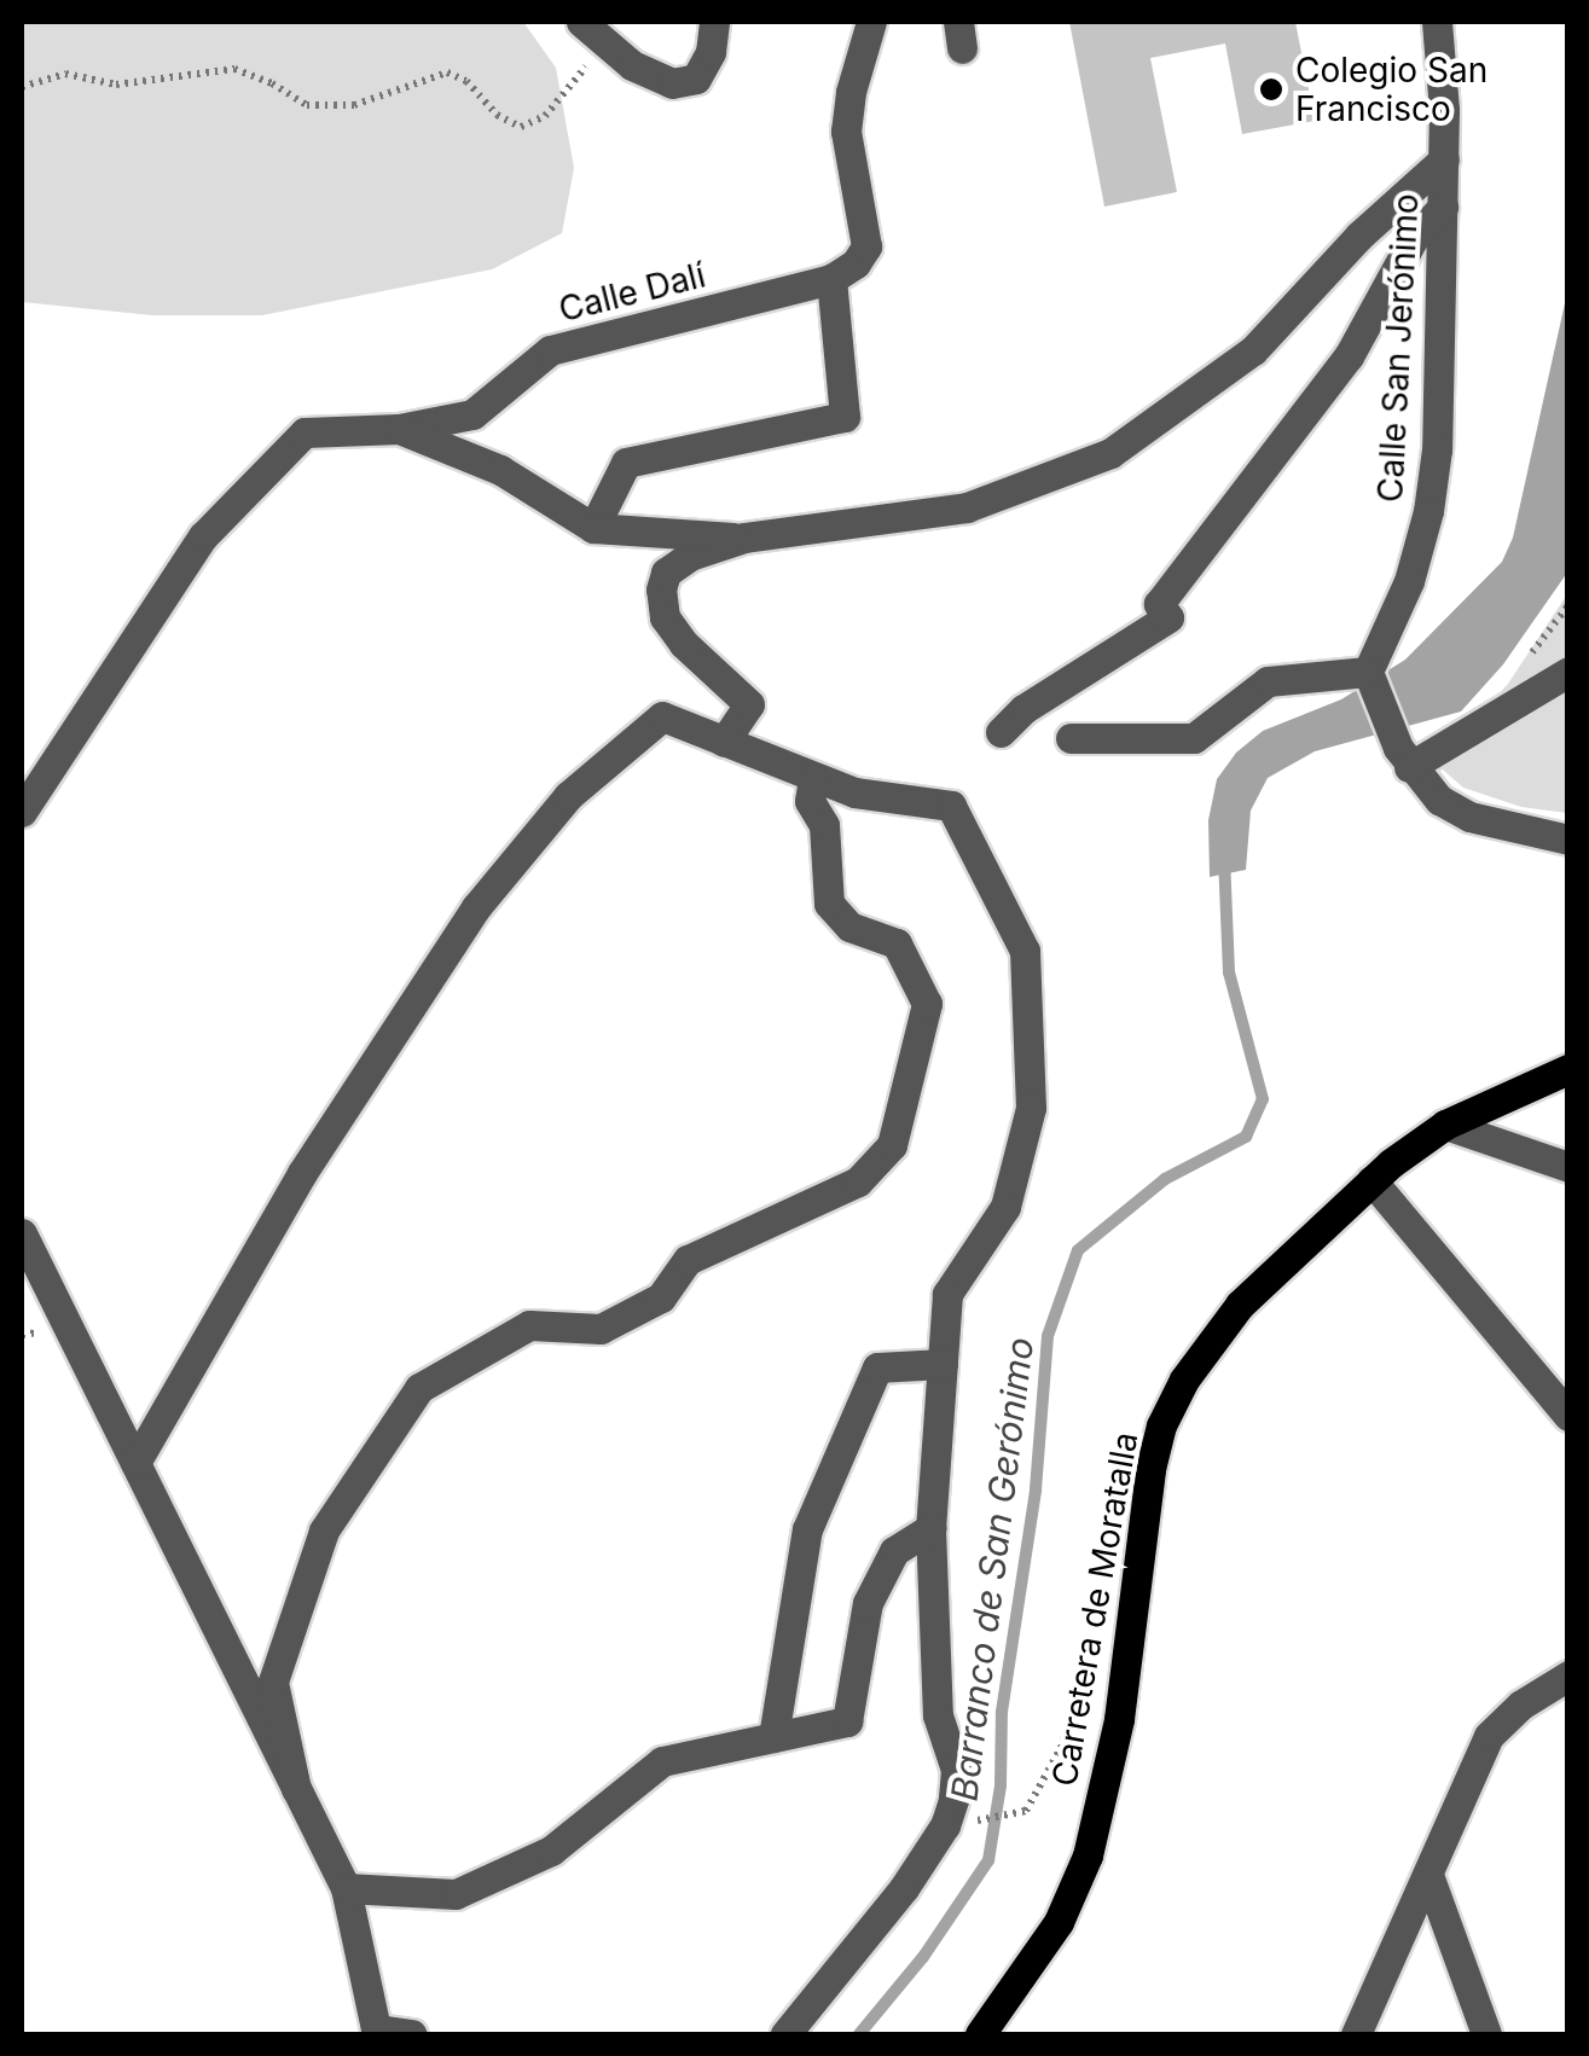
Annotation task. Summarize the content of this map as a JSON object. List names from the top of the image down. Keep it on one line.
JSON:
{"streets":{"main road":["Carretera de Moratalla"],"street":["Calle Dalí","Calle San Jerónimo"]},"water":["Barranco de San Gerónimo"],"places":["Colegio San Francisco"]}
